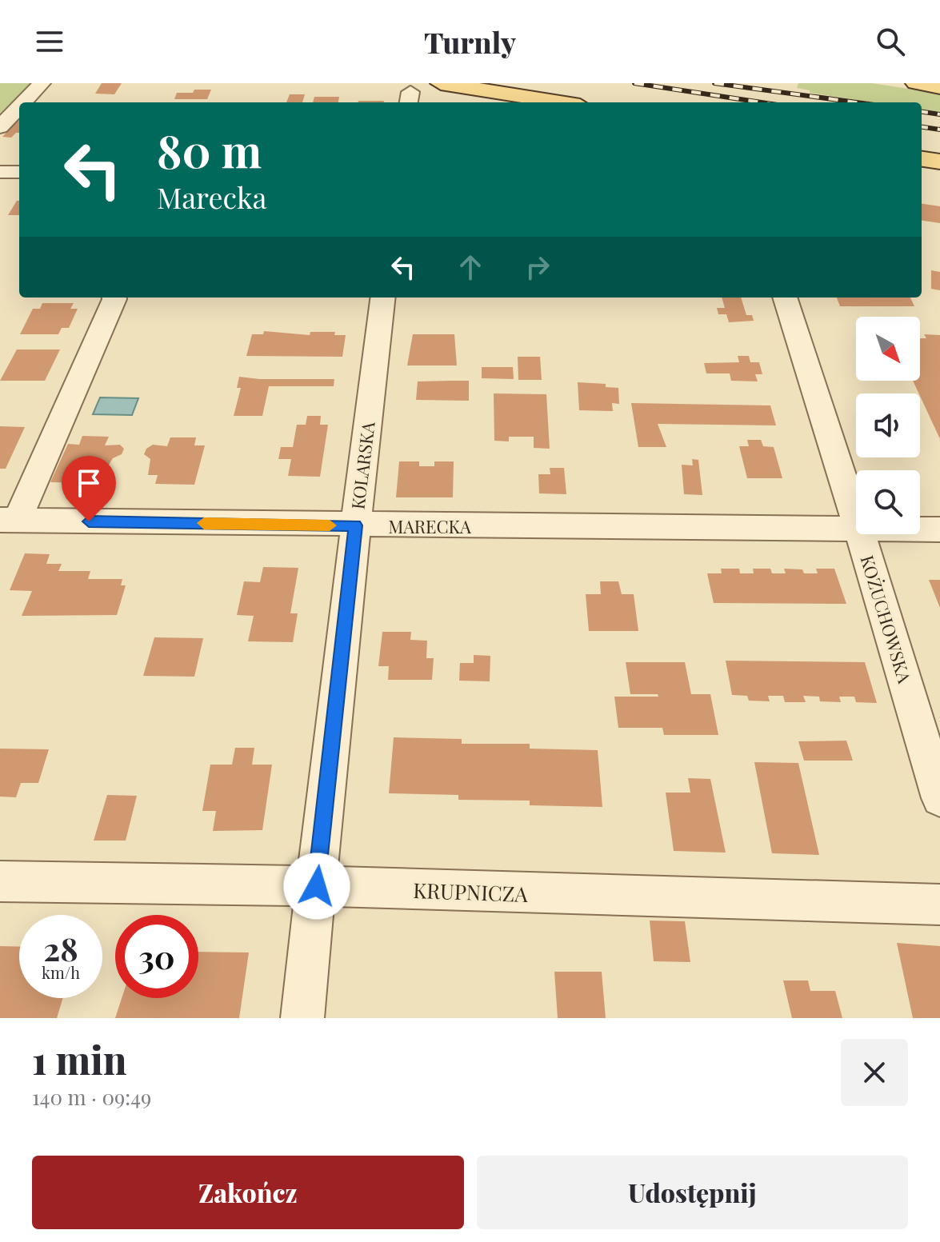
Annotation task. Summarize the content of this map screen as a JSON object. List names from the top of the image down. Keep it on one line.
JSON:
{"streets":{"street":["KOLARSKA","MARECKA","KOŻUCHOWSKA","KRUPNICZA"]},"crossings":[["KOLARSKA","MARECKA"],["KOLARSKA","KRUPNICZA"]],"north":"bottom right","page":{"header":"Turnly","turn":["80 m","Marecka"],"speed":"28 km/h","limit":"30","heading":["1 min","140 m · 09:49"],"buttons":["Zakończ","Udostępnij"]}}
